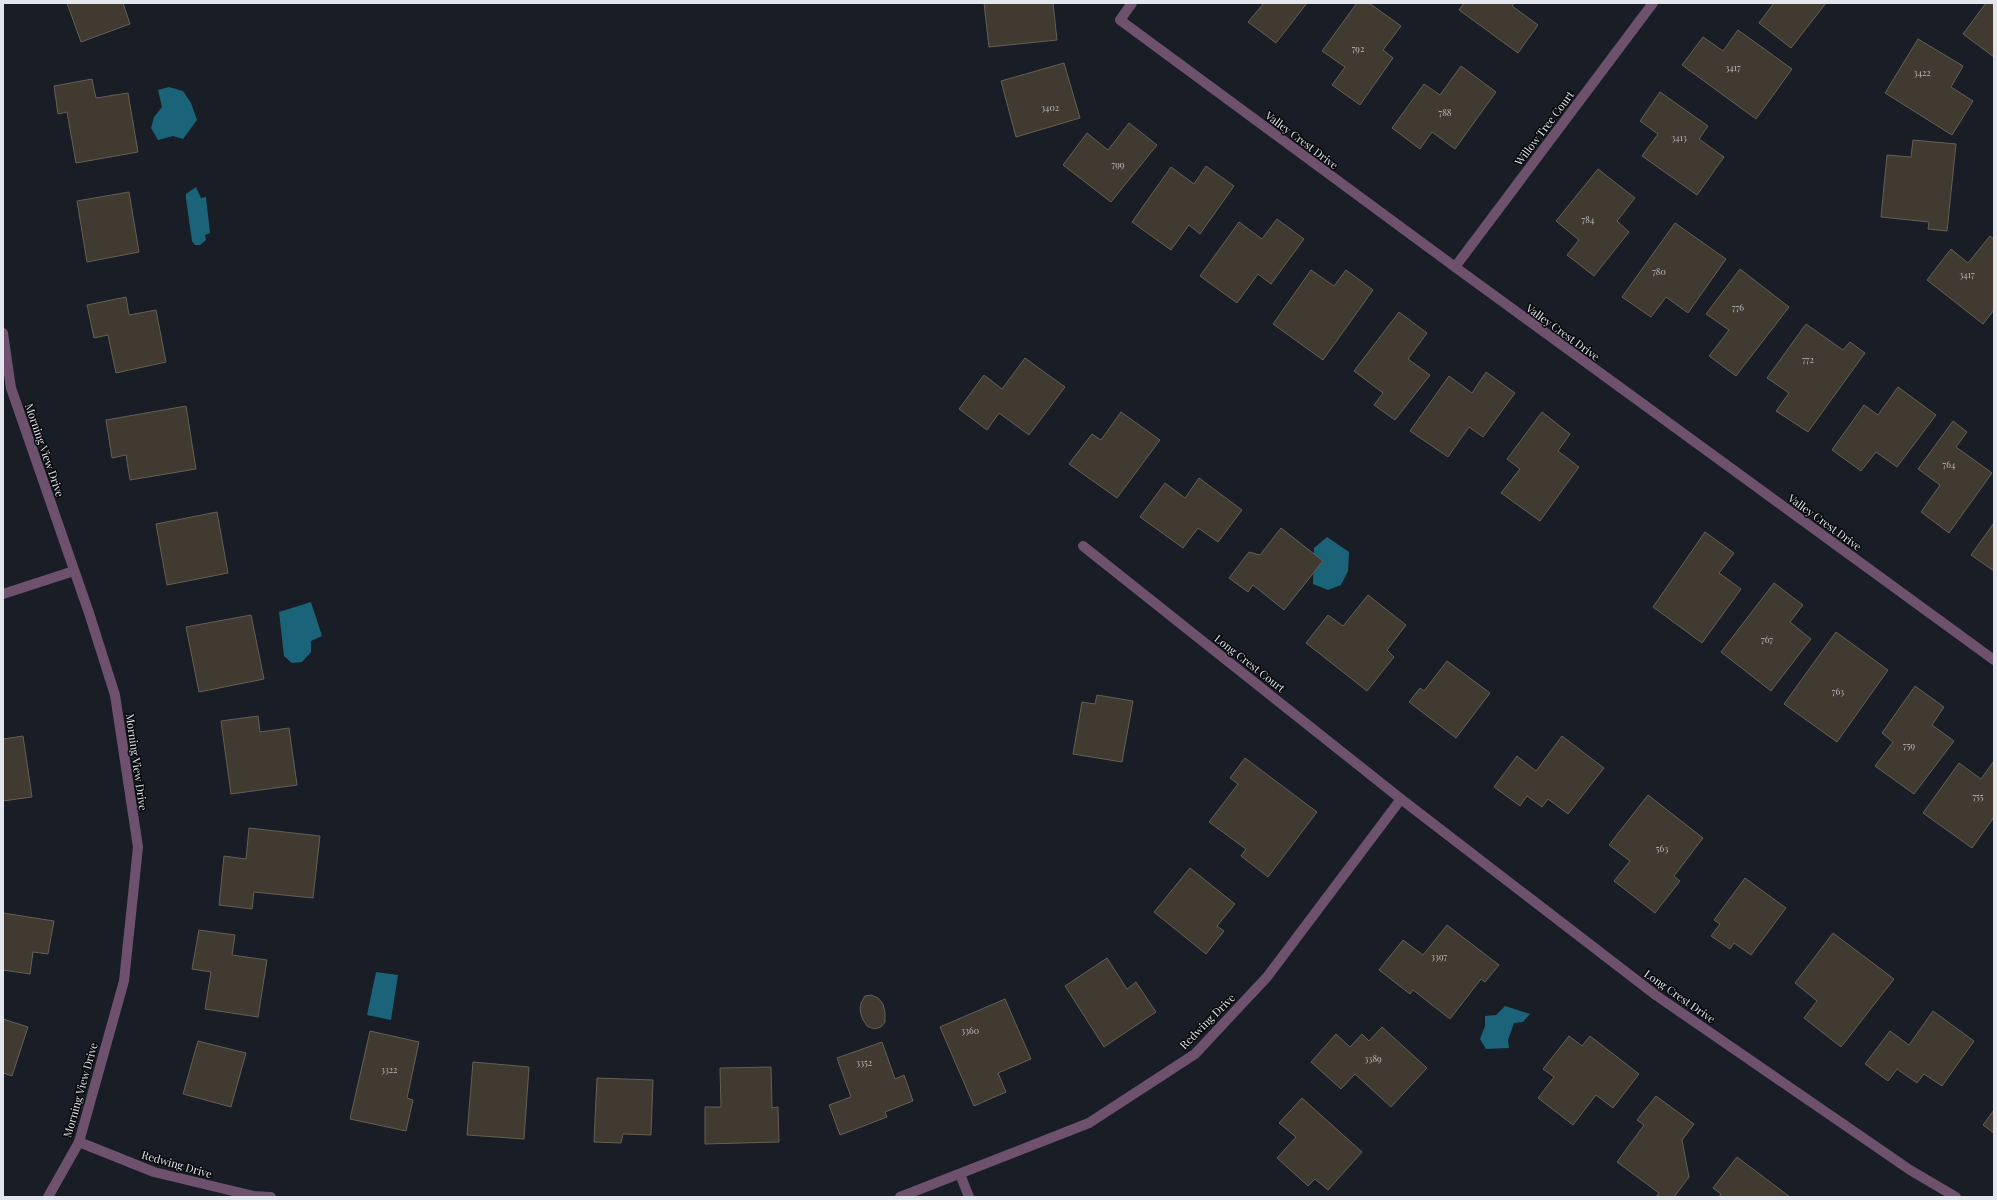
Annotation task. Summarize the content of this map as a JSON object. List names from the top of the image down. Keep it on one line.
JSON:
{"streets":{"street":["Willow Tree Court","Valley Crest Drive","Morning View Drive","Long Crest Court","Long Crest Drive","Redwing Drive"]},"crossings":[["Willow Tree Court","Valley Crest Drive"],["Morning View Drive","Redwing Drive"],["Long Crest Court","Long Crest Drive"],["Long Crest Court","Redwing Drive"],["Long Crest Drive","Redwing Drive"]],"house_numbers":["792","3417","3422","3402","788","3413","799","784","780","3417","776","772","764","767","763","759","755","563","3397","3360","3389","3352","3322"]}
